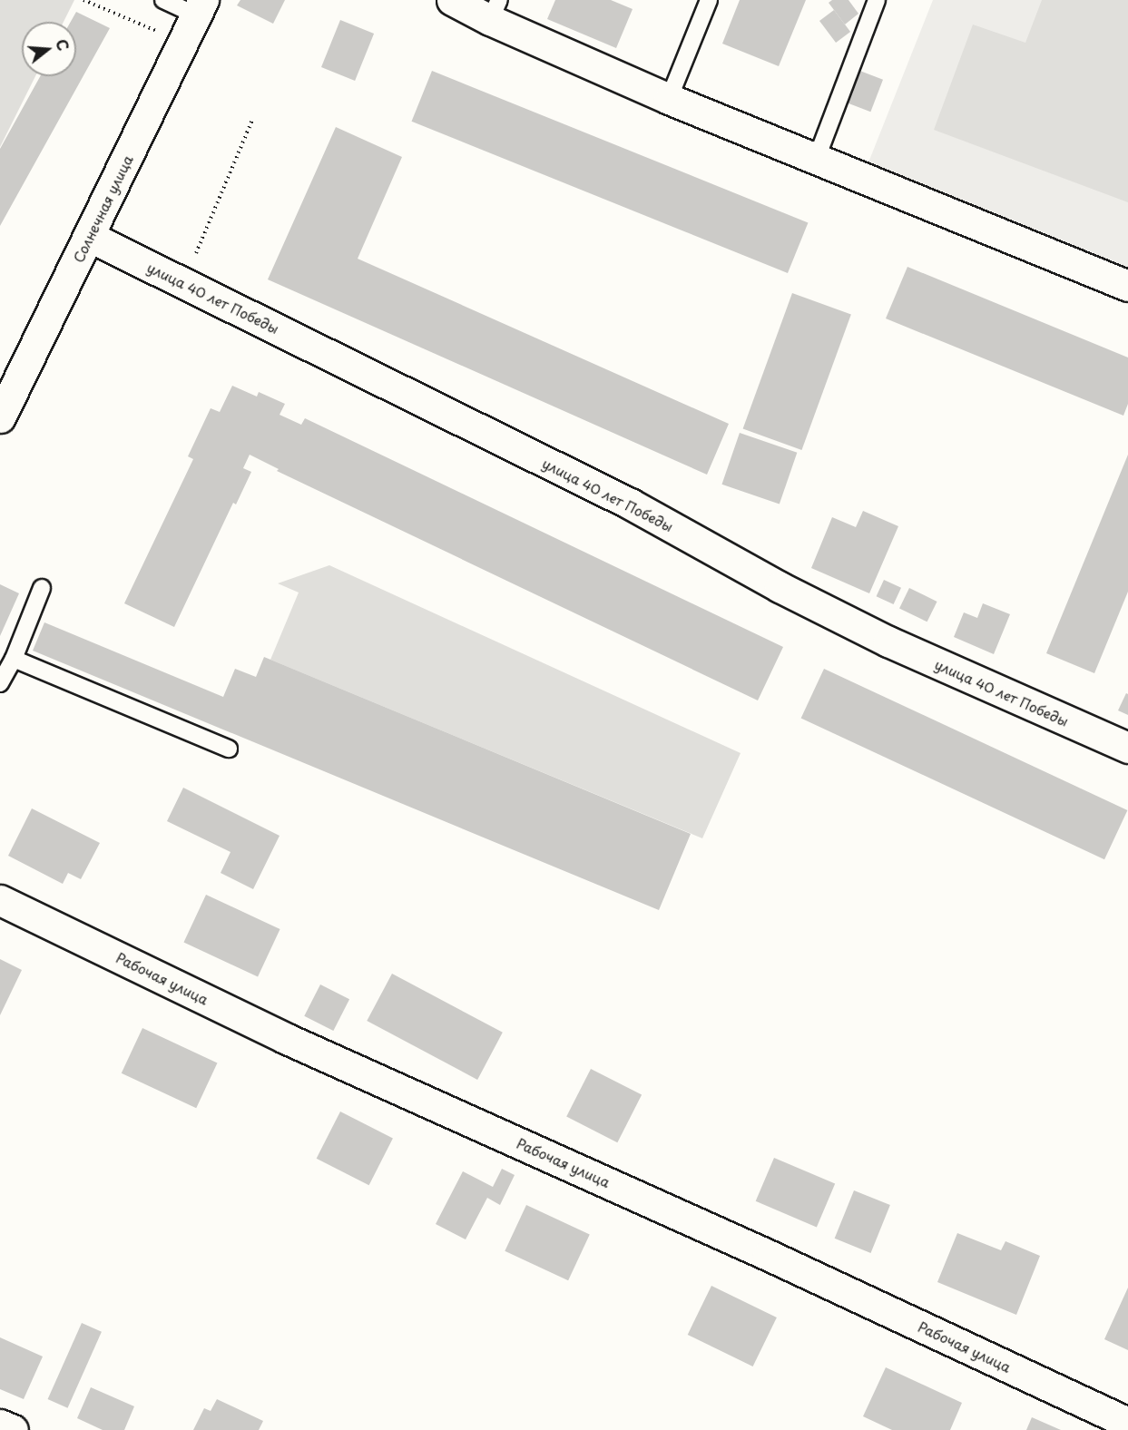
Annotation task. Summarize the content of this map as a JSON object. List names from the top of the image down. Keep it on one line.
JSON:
{"streets":{"street":["Солнечная улица","улица 40 лет Победы","Рабочая улица"]},"crossings":[["Солнечная улица","улица 40 лет Победы"]],"north":"right"}
